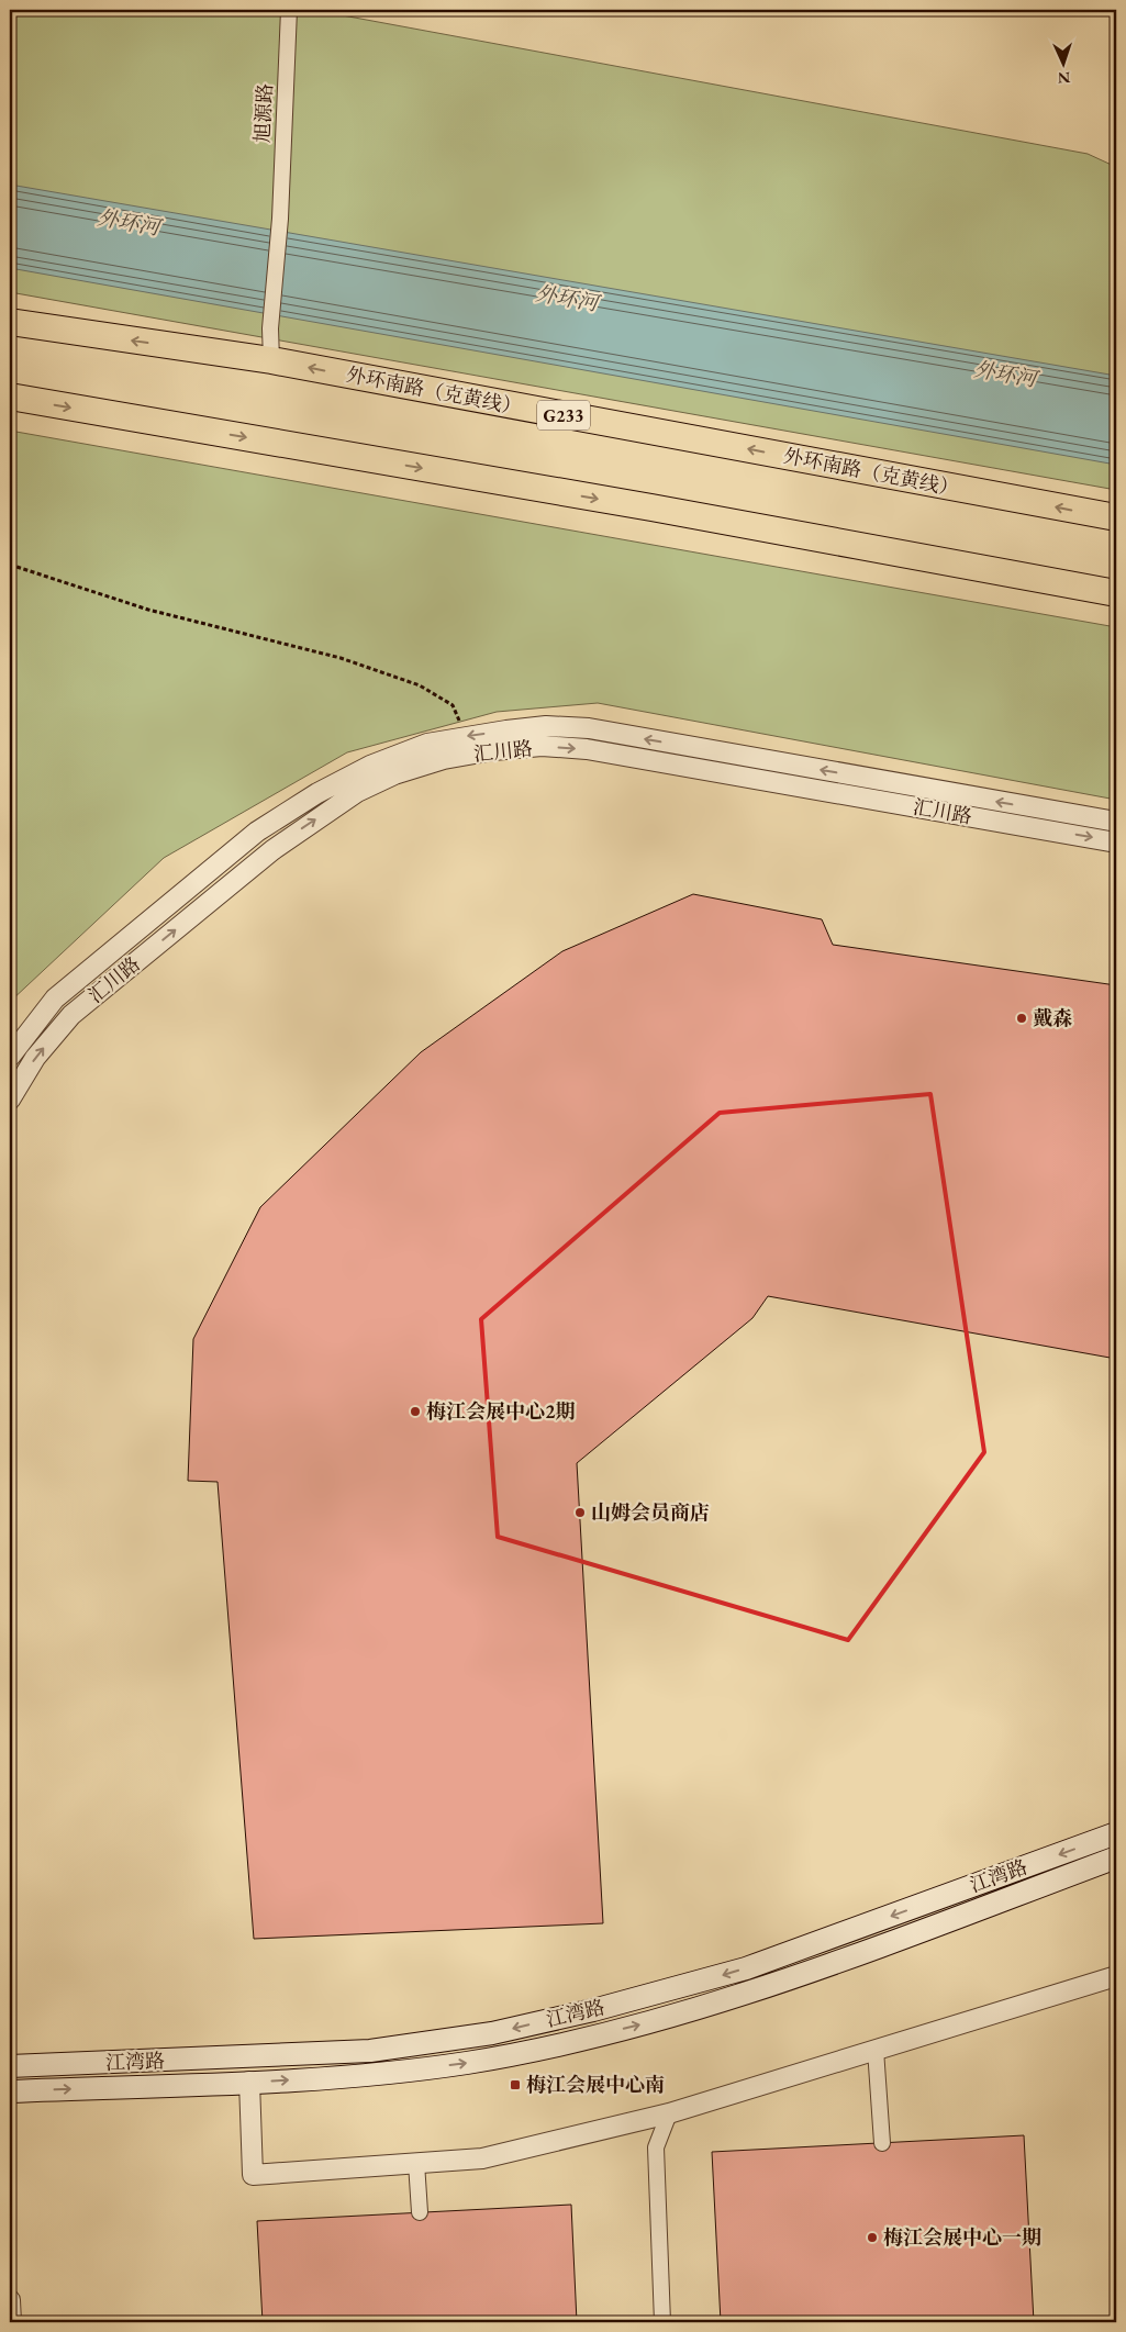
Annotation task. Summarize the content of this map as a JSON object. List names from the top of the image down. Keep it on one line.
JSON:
{"streets":{"highway":["外环南路（克黄线）","G233"],"main road":["江湾路"],"street":["旭源路","汇川路"]},"crossings":[["旭源路","外环南路（克黄线）"]],"water":["外环河"],"places":{"other":["戴森","梅江会展中心2期","山姆会员商店","梅江会展中心一期"],"transit":["梅江会展中心南"]},"north":"bottom"}
